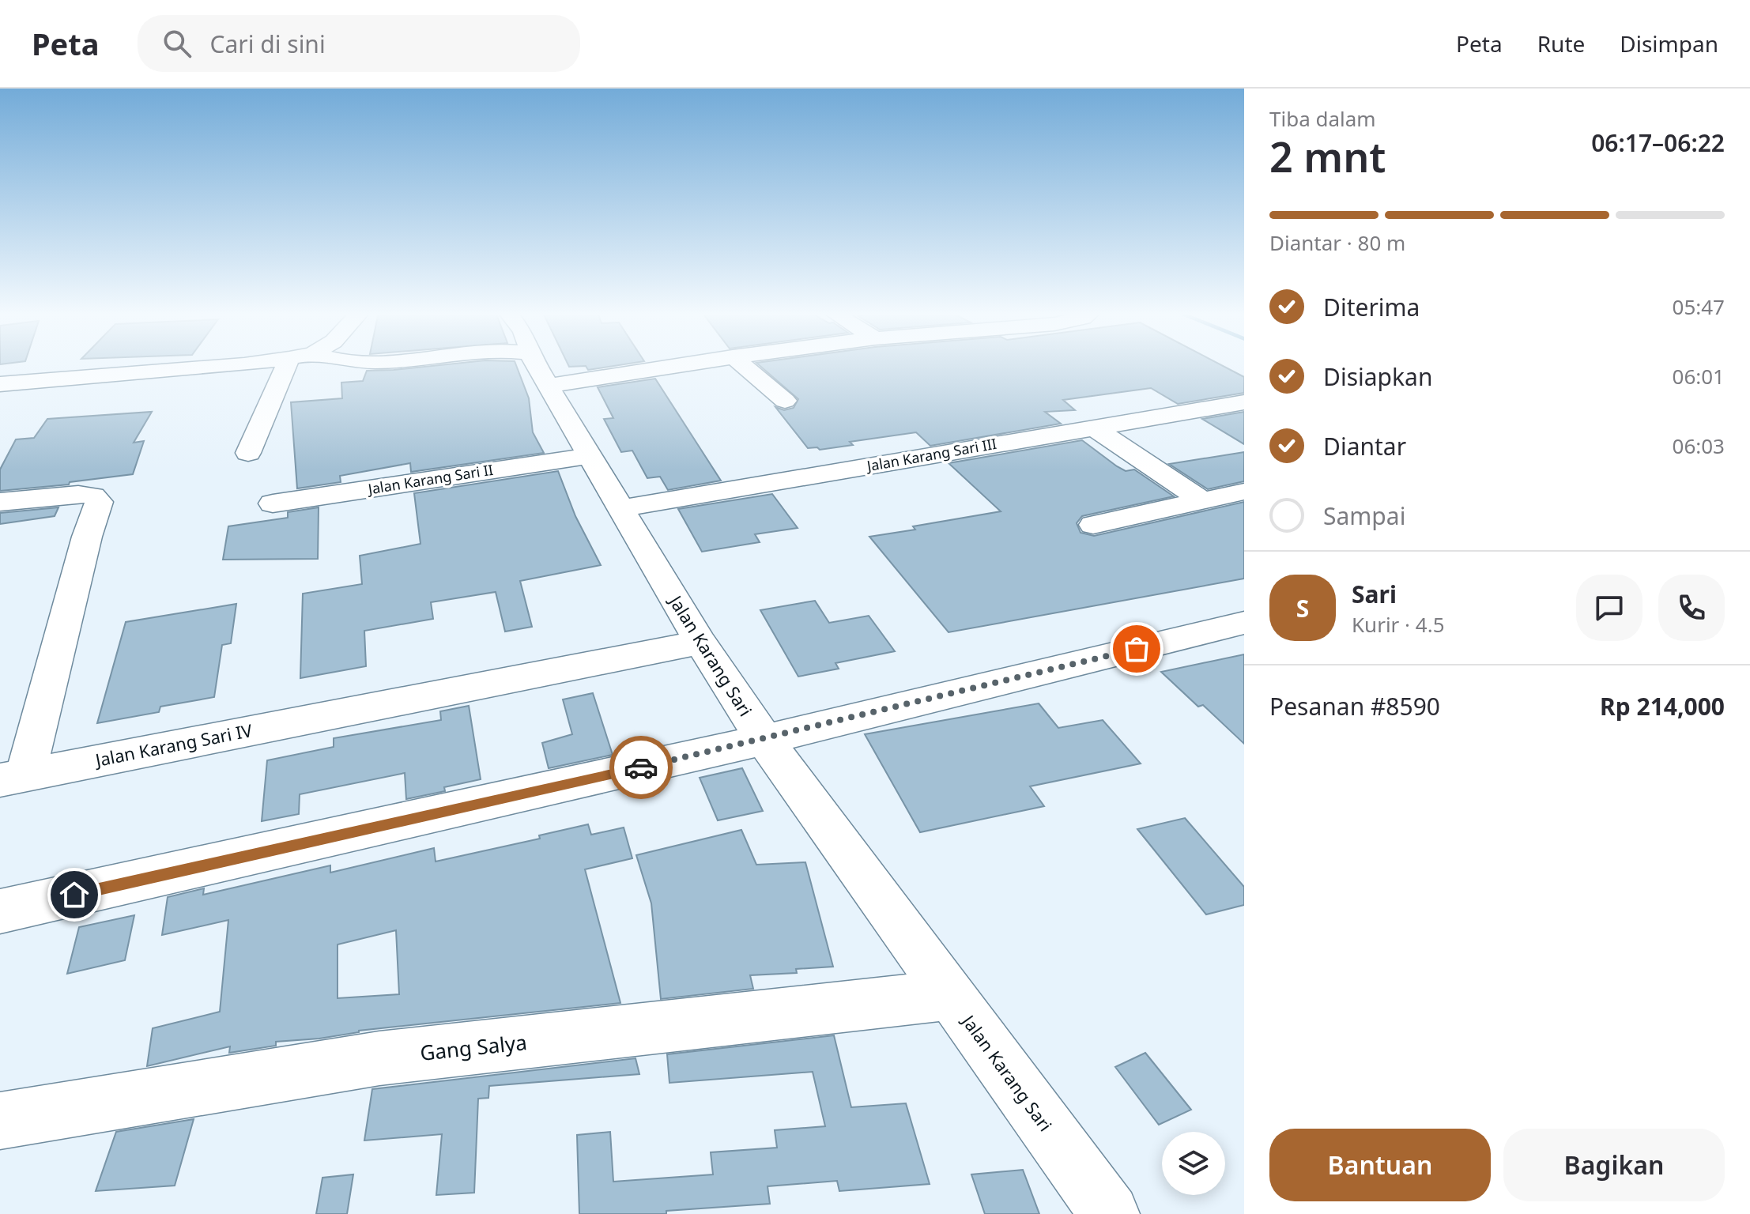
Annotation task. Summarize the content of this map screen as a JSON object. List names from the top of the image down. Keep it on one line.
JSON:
{"streets":{"street":["Jalan Karang Sari III","Jalan Karang Sari II","Jalan Karang Sari","Jalan Karang Sari IV","Gang Salya"]},"crossings":[["Jalan Karang Sari III","Jalan Karang Sari"],["Jalan Karang Sari II","Jalan Karang Sari"],["Jalan Karang Sari","Jalan Karang Sari IV"],["Jalan Karang Sari","Gang Salya"]],"page":{"header":"Peta","search":"Cari di sini","nav":["Peta","Rute","Disimpan"],"heading":["2 mnt","Tiba dalam","06:17–06:22"],"panel":["Sari","Kurir · 4.5","Pesanan #8590","Rp 214,000"],"bar":"Diantar · 80 m","list":[["Diterima","05:47"],["Disiapkan","06:01"],["Diantar","06:03"],"Sampai"],"round":"S","buttons":["Bantuan","Bagikan"]}}
